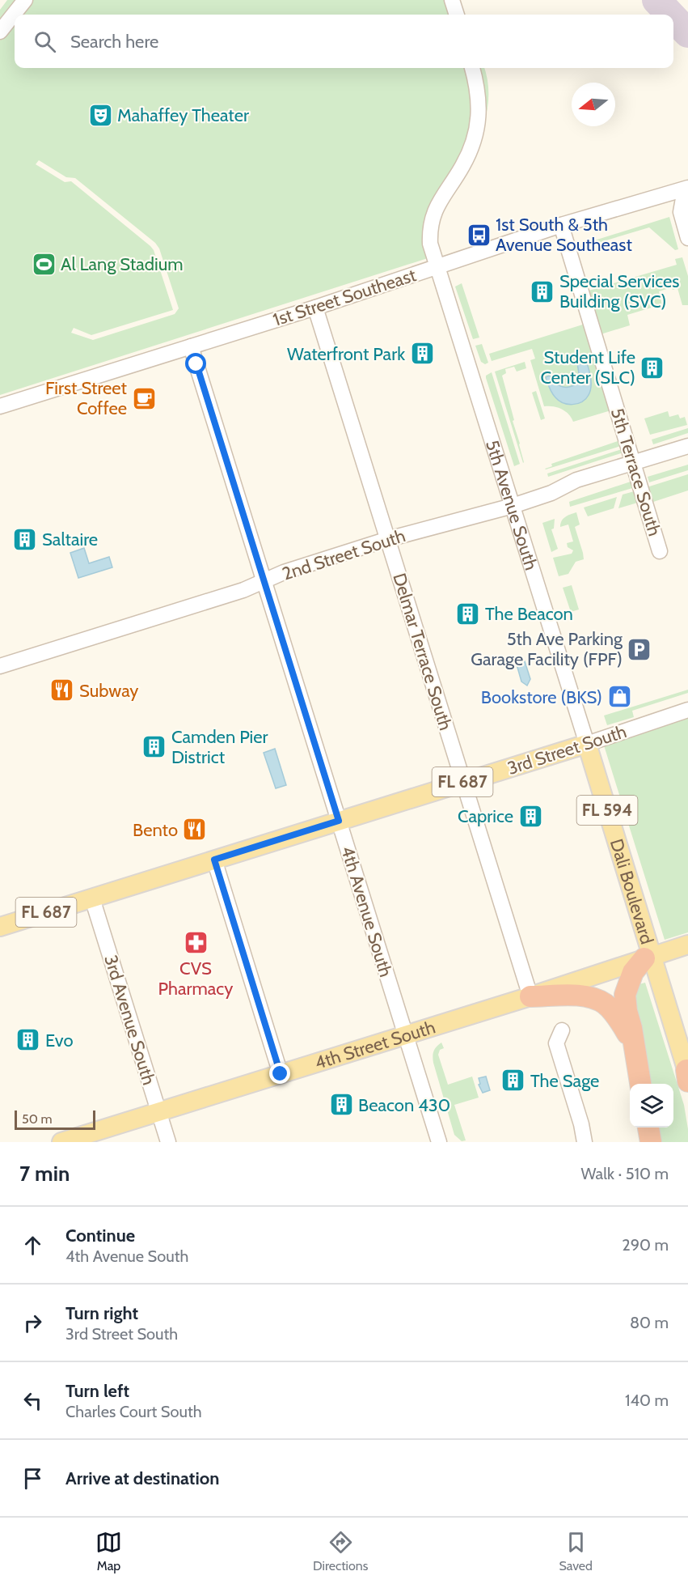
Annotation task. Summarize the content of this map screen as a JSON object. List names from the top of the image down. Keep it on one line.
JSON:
{"streets":{"main road":["3rd Street South","FL 687","FL 594","Dali Boulevard","4th Street South"],"street":["1st Street Southeast","5th Terrace South","5th Avenue South","2nd Street South","Delmar Terrace South","4th Avenue South","3rd Avenue South"]},"crossings":[["1st Street Southeast","5th Terrace South"],["1st Street Southeast","5th Avenue South"],["1st Street Southeast","Delmar Terrace South"],["1st Street Southeast","4th Avenue South"],["5th Terrace South","2nd Street South"],["5th Avenue South","2nd Street South"],["5th Avenue South","3rd Street South"],["5th Avenue South","Dali Boulevard"],["2nd Street South","Delmar Terrace South"],["2nd Street South","4th Avenue South"],["Delmar Terrace South","3rd Street South"],["Delmar Terrace South","4th Street South"],["3rd Street South","Dali Boulevard"],["3rd Street South","4th Avenue South"],["3rd Street South","3rd Avenue South"],["FL 594","Dali Boulevard"],["FL 594","4th Street South"],["Dali Boulevard","4th Street South"],["4th Avenue South","4th Street South"],["3rd Avenue South","4th Street South"]],"places":{"theatre":["Mahaffey Theater"],"bus stop":["1st South & 5th Avenue Southeast"],"sports":["Al Lang Stadium"],"building":["Special Services Building (SVC)","Waterfront Park","Student Life Center (SLC)","Saltaire","The Beacon","Camden Pier District","Caprice","Evo","The Sage","Beacon 430"],"cafe":["First Street Coffee"],"parking":["5th Ave Parking Garage Facility (FPF)"],"restaurant":["Subway","Bento"],"shop":["Bookstore (BKS)"],"pharmacy":["CVS Pharmacy"]},"scale_bar":"50 m","north":"left","page":{"search":"Search here","scale":"50 m","heading":["7 min","Walk · 510 m"],"list":[["Continue","4th Avenue South","290 m"],["Turn right","3rd Street South","80 m"],["Turn left","Charles Court South","140 m"],"Arrive at destination"],"nav":["Map","Directions","Saved"]}}
